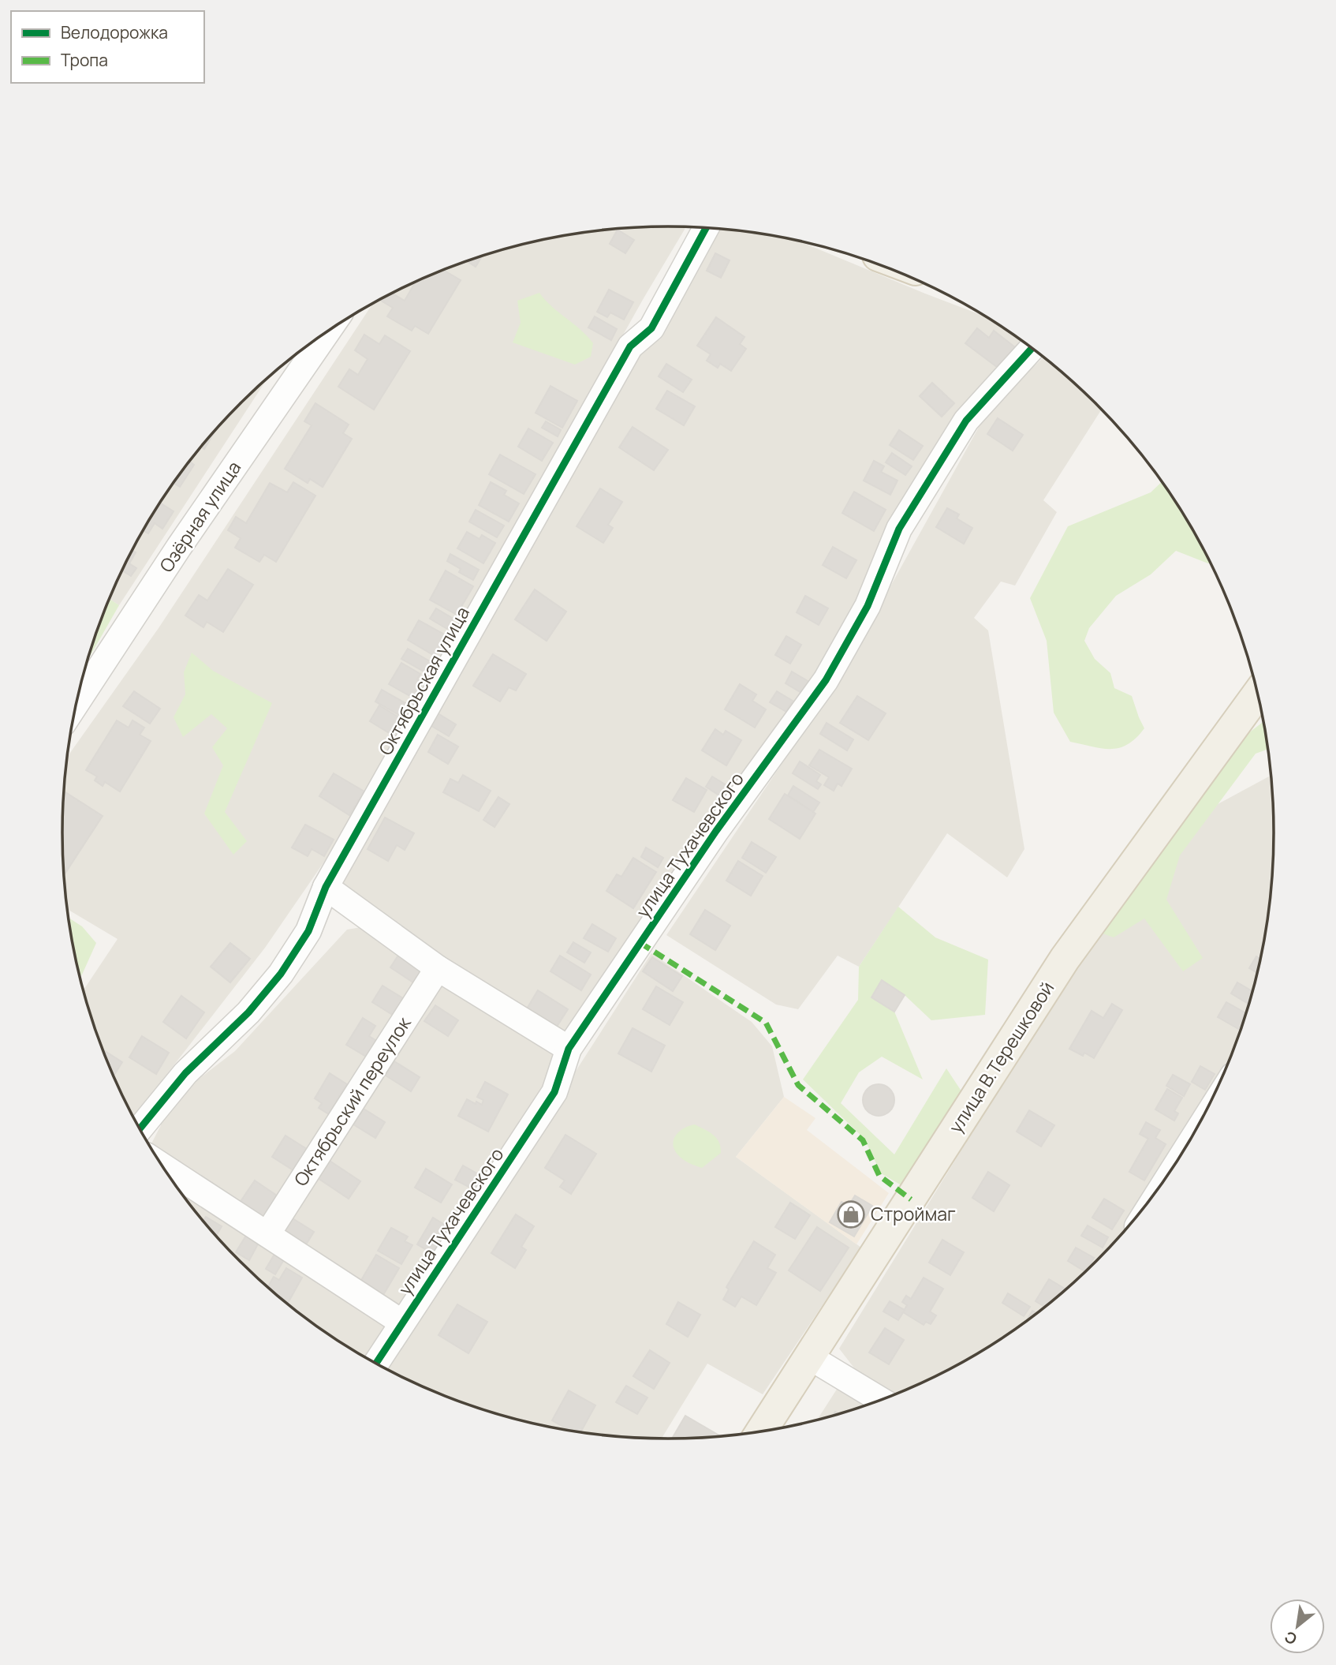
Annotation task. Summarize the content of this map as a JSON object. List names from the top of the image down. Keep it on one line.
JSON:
{"streets":{"main road":["улица В.Терешковой"],"street":["Озёрная улица","Октябрьская улица","улица Тухачевского","Октябрьский переулок"]},"places":{"shop":["Строймаг"]},"legend":["Велодорожка","Тропа"],"north":"bottom left"}
